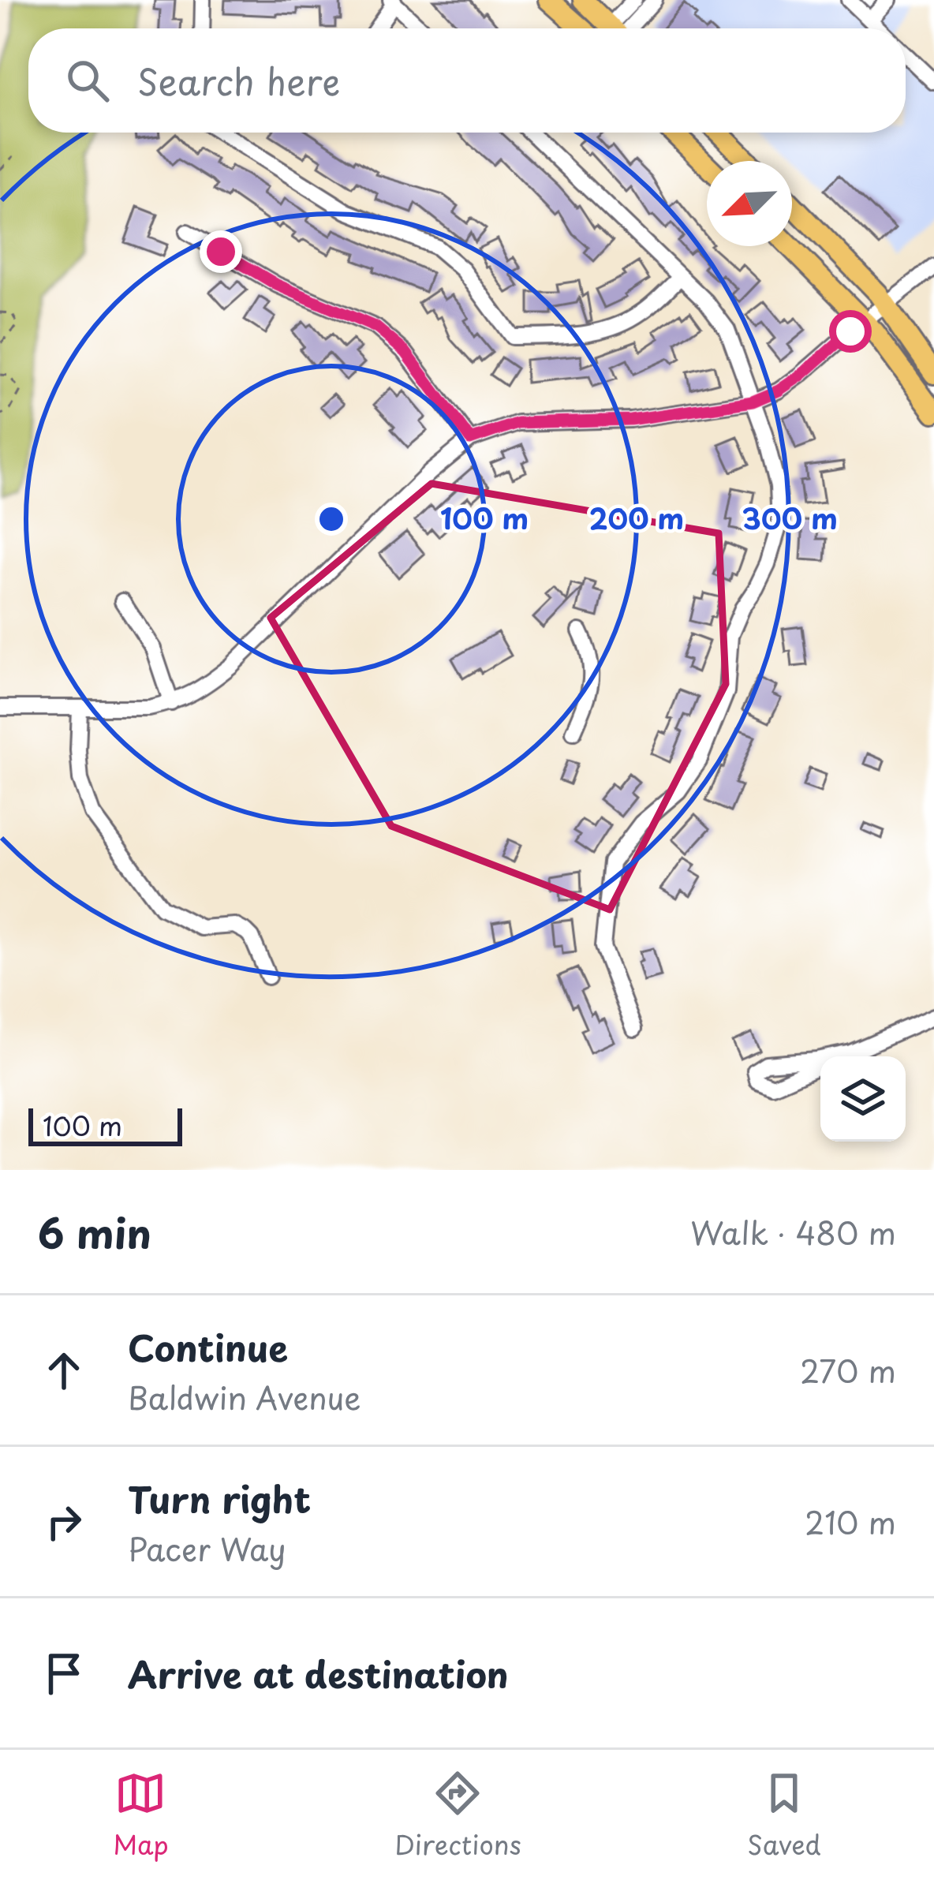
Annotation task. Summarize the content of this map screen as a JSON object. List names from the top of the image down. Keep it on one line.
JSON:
{"scale_bar":"100 m","north":"bottom left","page":{"search":"Search here","scale":"100 m","heading":["6 min","Walk · 480 m"],"list":[["Continue","Baldwin Avenue","270 m"],["Turn right","Pacer Way","210 m"],"Arrive at destination"],"nav":["Map","Directions","Saved"]},"rings":["100 m","200 m","300 m"]}
